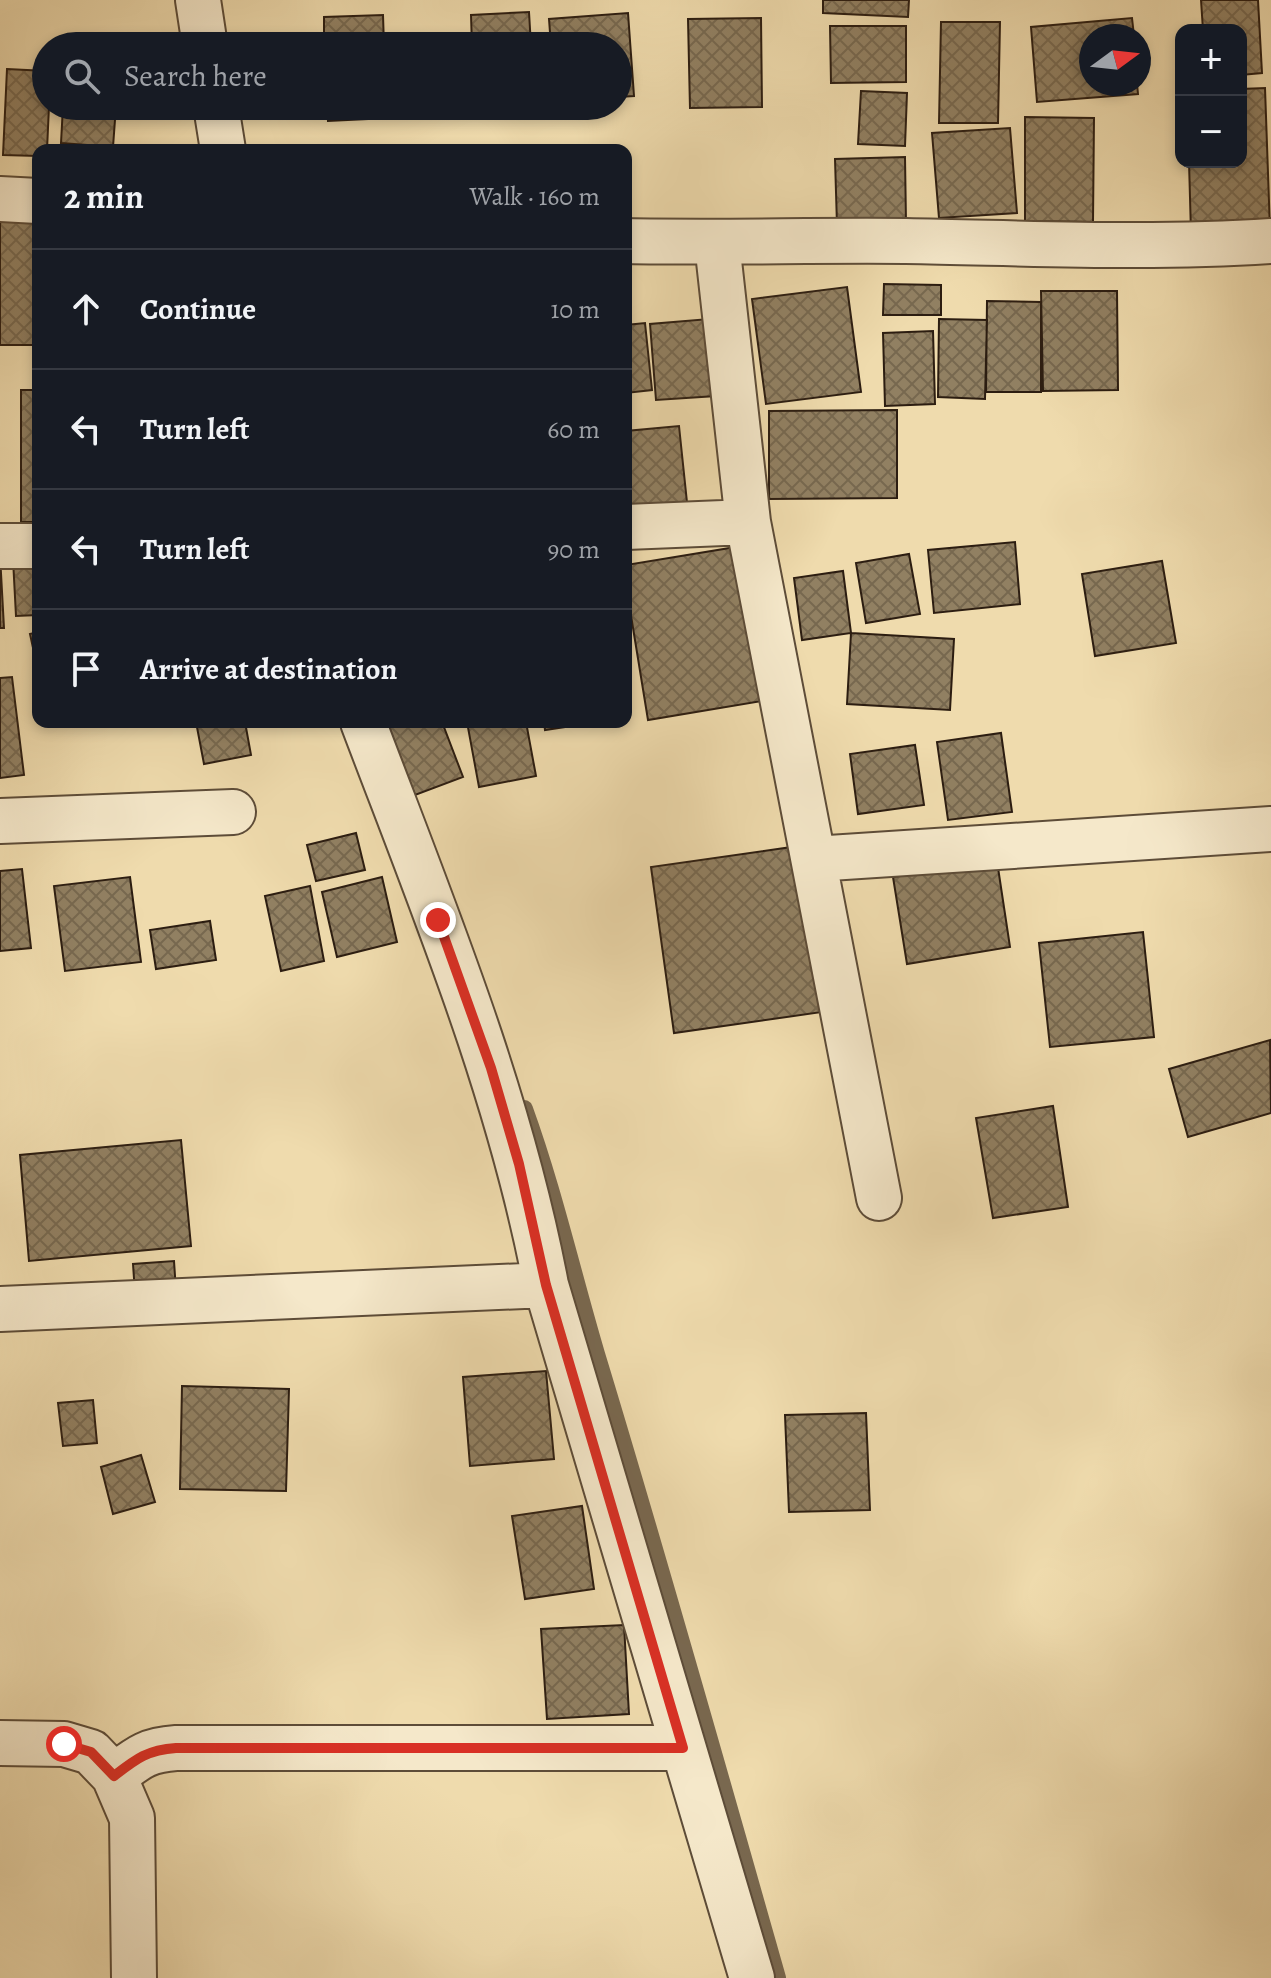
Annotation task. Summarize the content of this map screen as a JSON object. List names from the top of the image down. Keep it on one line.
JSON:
{"north":"right","page":{"map_buttons":["+","−"],"search":"Search here","heading":["2 min","Walk · 160 m"],"list":[["Continue","10 m"],["Turn left","60 m"],["Turn left","90 m"],"Arrive at destination"]}}
